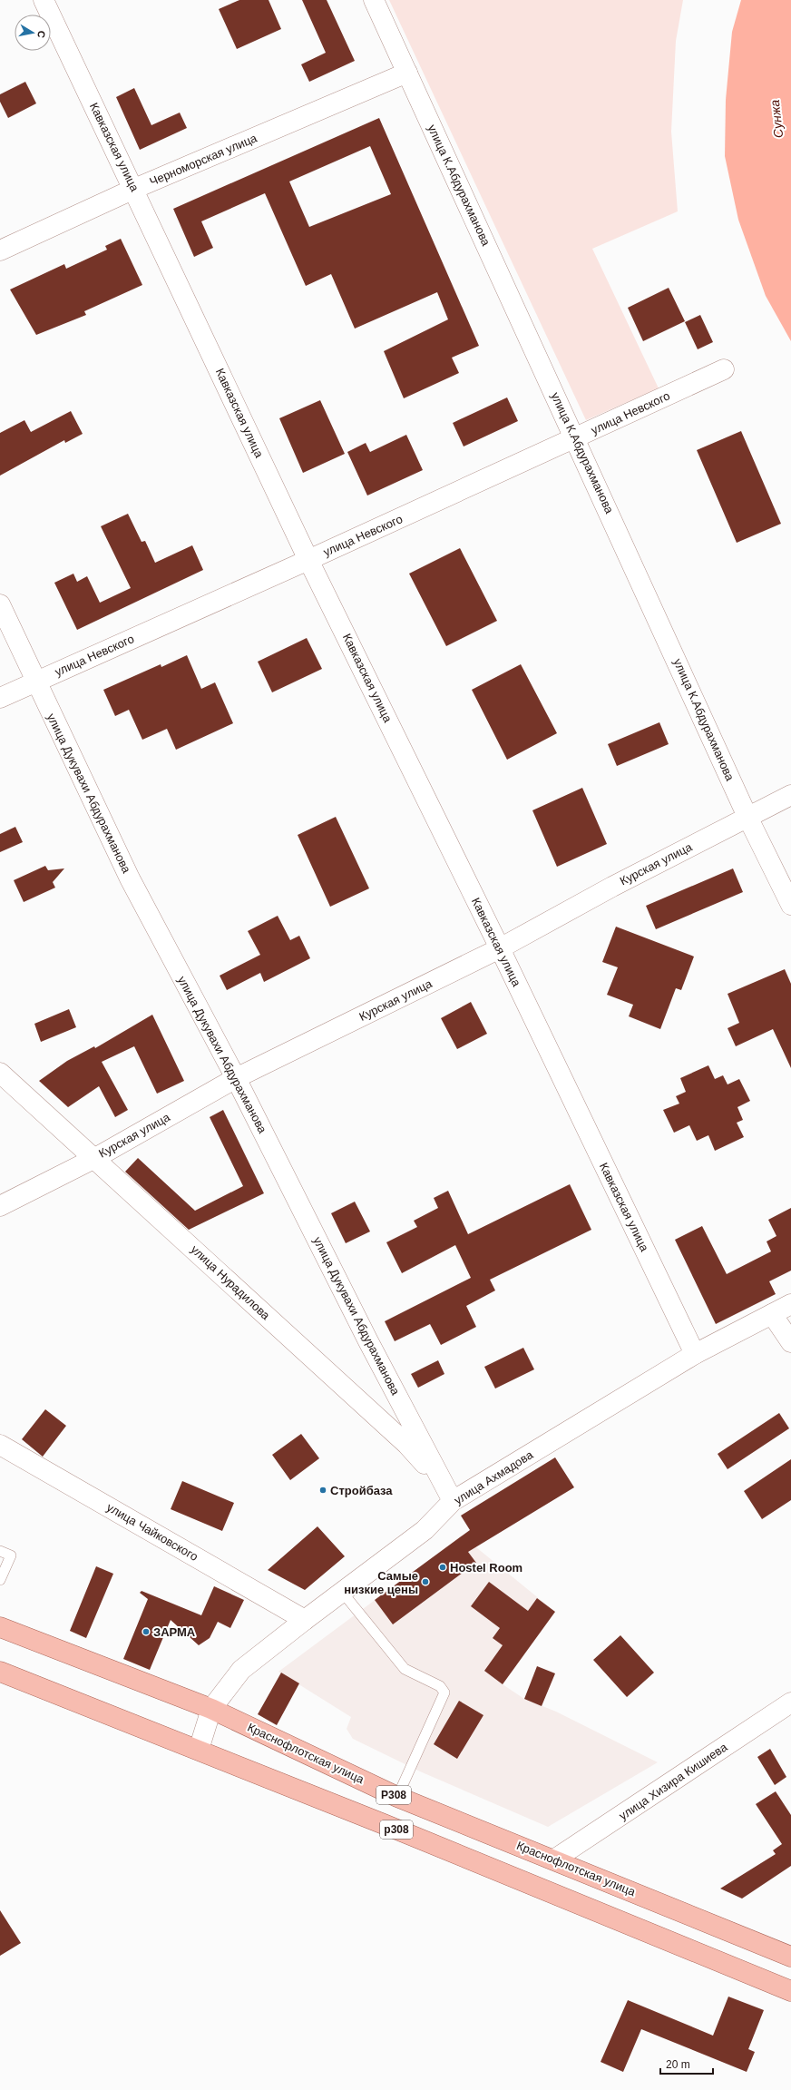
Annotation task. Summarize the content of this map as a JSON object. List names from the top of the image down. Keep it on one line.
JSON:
{"streets":{"main road":["Краснофлотская улица","P308","p308"],"street":["Кавказская улица","Черноморская улица","улица К.Абдурахманова","улица Невского","улица Дукувахи Абдурахманова","Курская улица","улица Нурадилова","улица Ахмадова","улица Чайковского","улица Хизира Кишиева"]},"crossings":[["Кавказская улица","Черноморская улица"],["Кавказская улица","улица Невского"],["Кавказская улица","Курская улица"],["Кавказская улица","улица Ахмадова"],["Черноморская улица","улица К.Абдурахманова"],["улица К.Абдурахманова","улица Невского"],["улица К.Абдурахманова","Курская улица"],["улица Невского","улица Дукувахи Абдурахманова"],["улица Дукувахи Абдурахманова","Курская улица"],["улица Дукувахи Абдурахманова","улица Нурадилова"],["улица Дукувахи Абдурахманова","улица Ахмадова"],["Курская улица","улица Нурадилова"],["улица Нурадилова","улица Ахмадова"],["улица Ахмадова","улица Чайковского"],["улица Ахмадова","Краснофлотская улица"],["улица Ахмадова","p308"],["Краснофлотская улица","улица Хизира Кишиева"]],"water":["Сунжа"],"places":["Стройбаза","Hostel Room","Самые низкие цены","ЗАРМА"],"scale_bar":"20 m","north":"right"}
